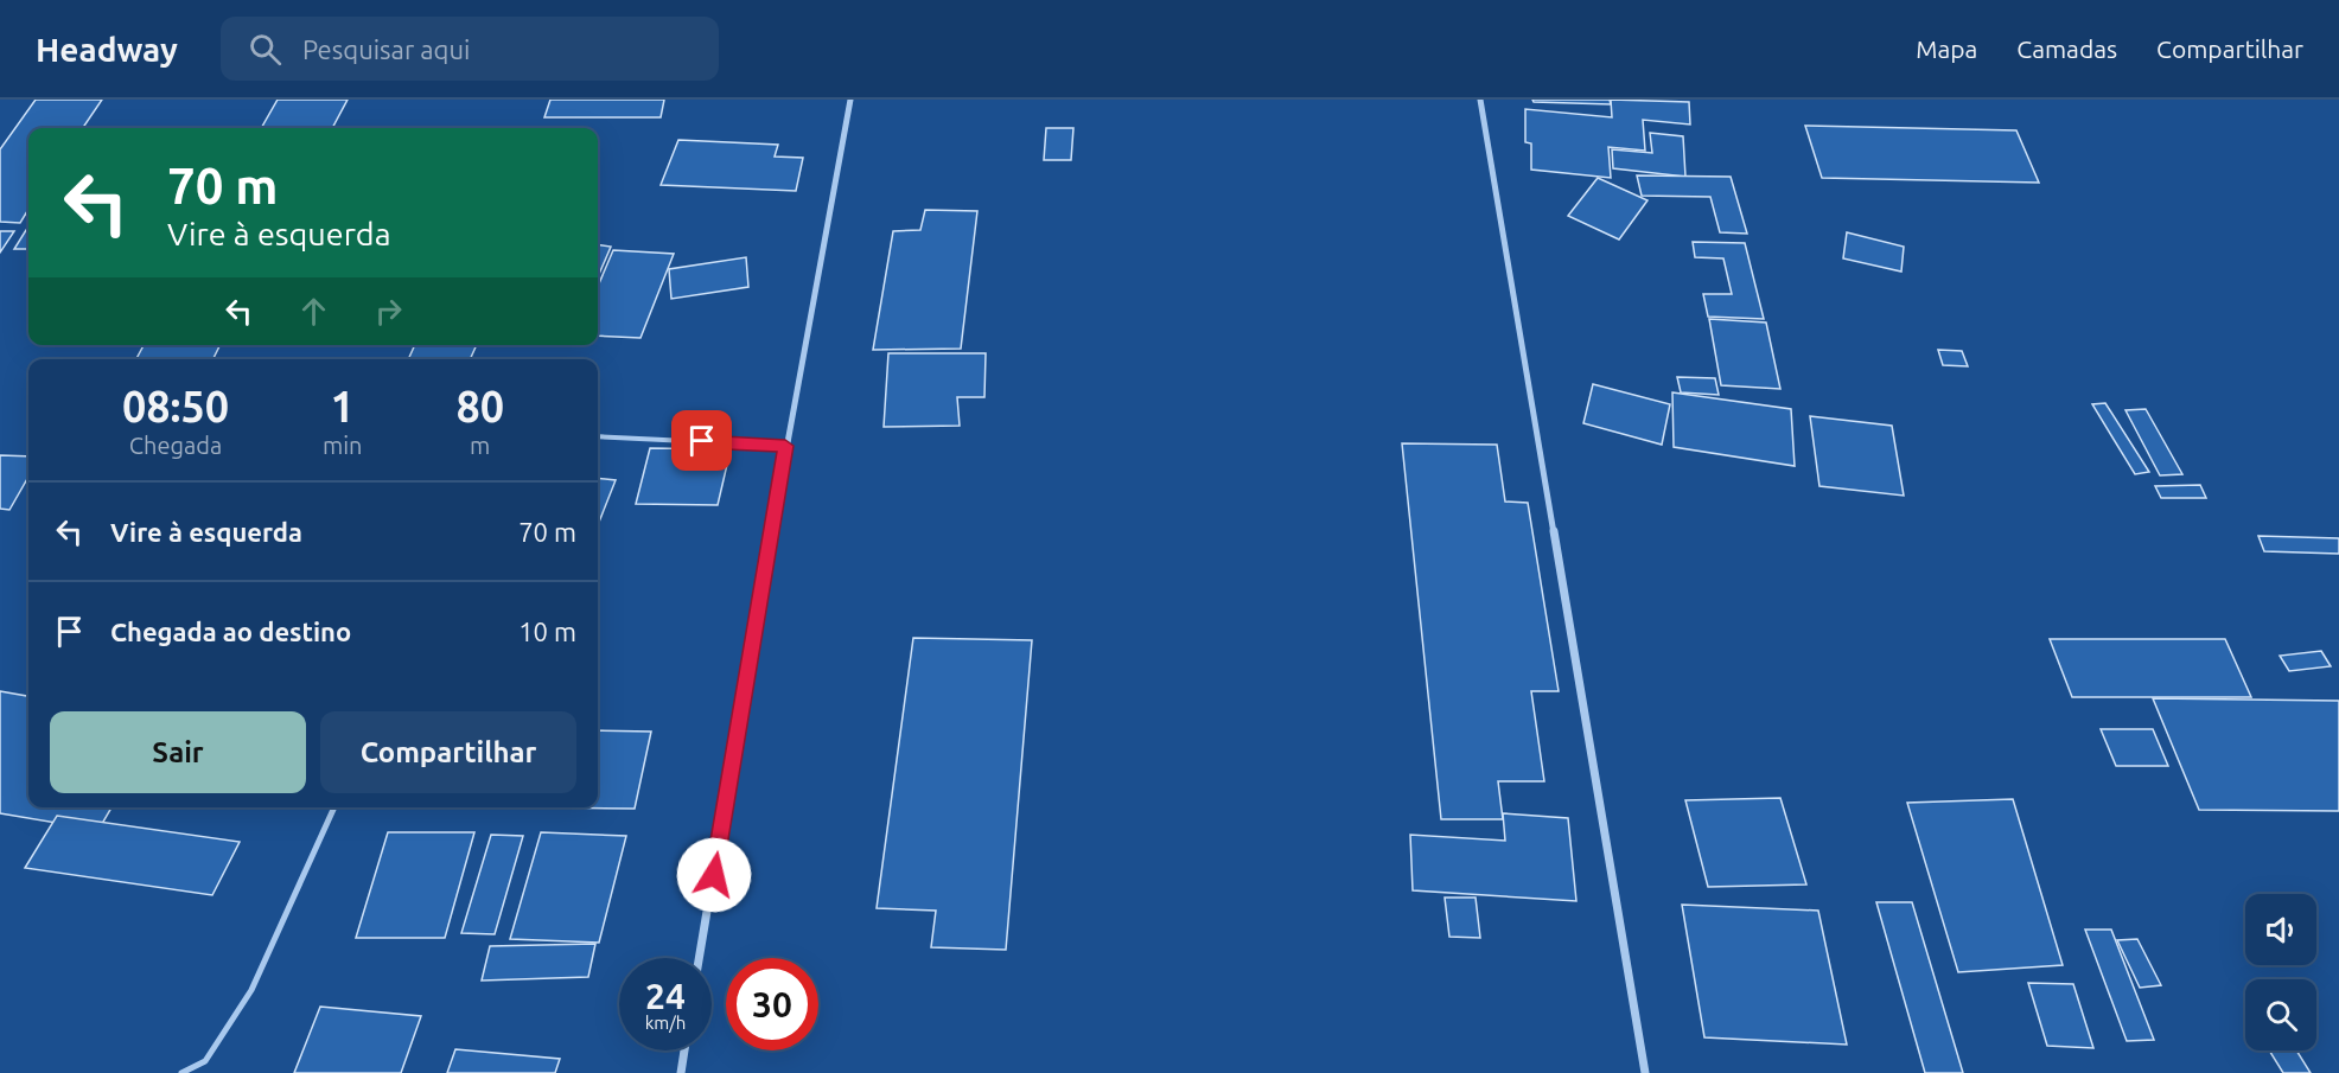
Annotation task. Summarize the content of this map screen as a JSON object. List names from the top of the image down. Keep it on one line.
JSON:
{"page":{"header":"Headway","search":"Pesquisar aqui","nav":["Mapa","Camadas","Compartilhar"],"turn":["70 m","Vire à esquerda"],"eta":["08:50","Chegada","1","min","80","m"],"list":[{"name":"Vire à esquerda","value":"70 m"},{"name":"Chegada ao destino","value":"10 m"}],"buttons":["Sair","Compartilhar"],"speed":"24 km/h","limit":"30"}}
